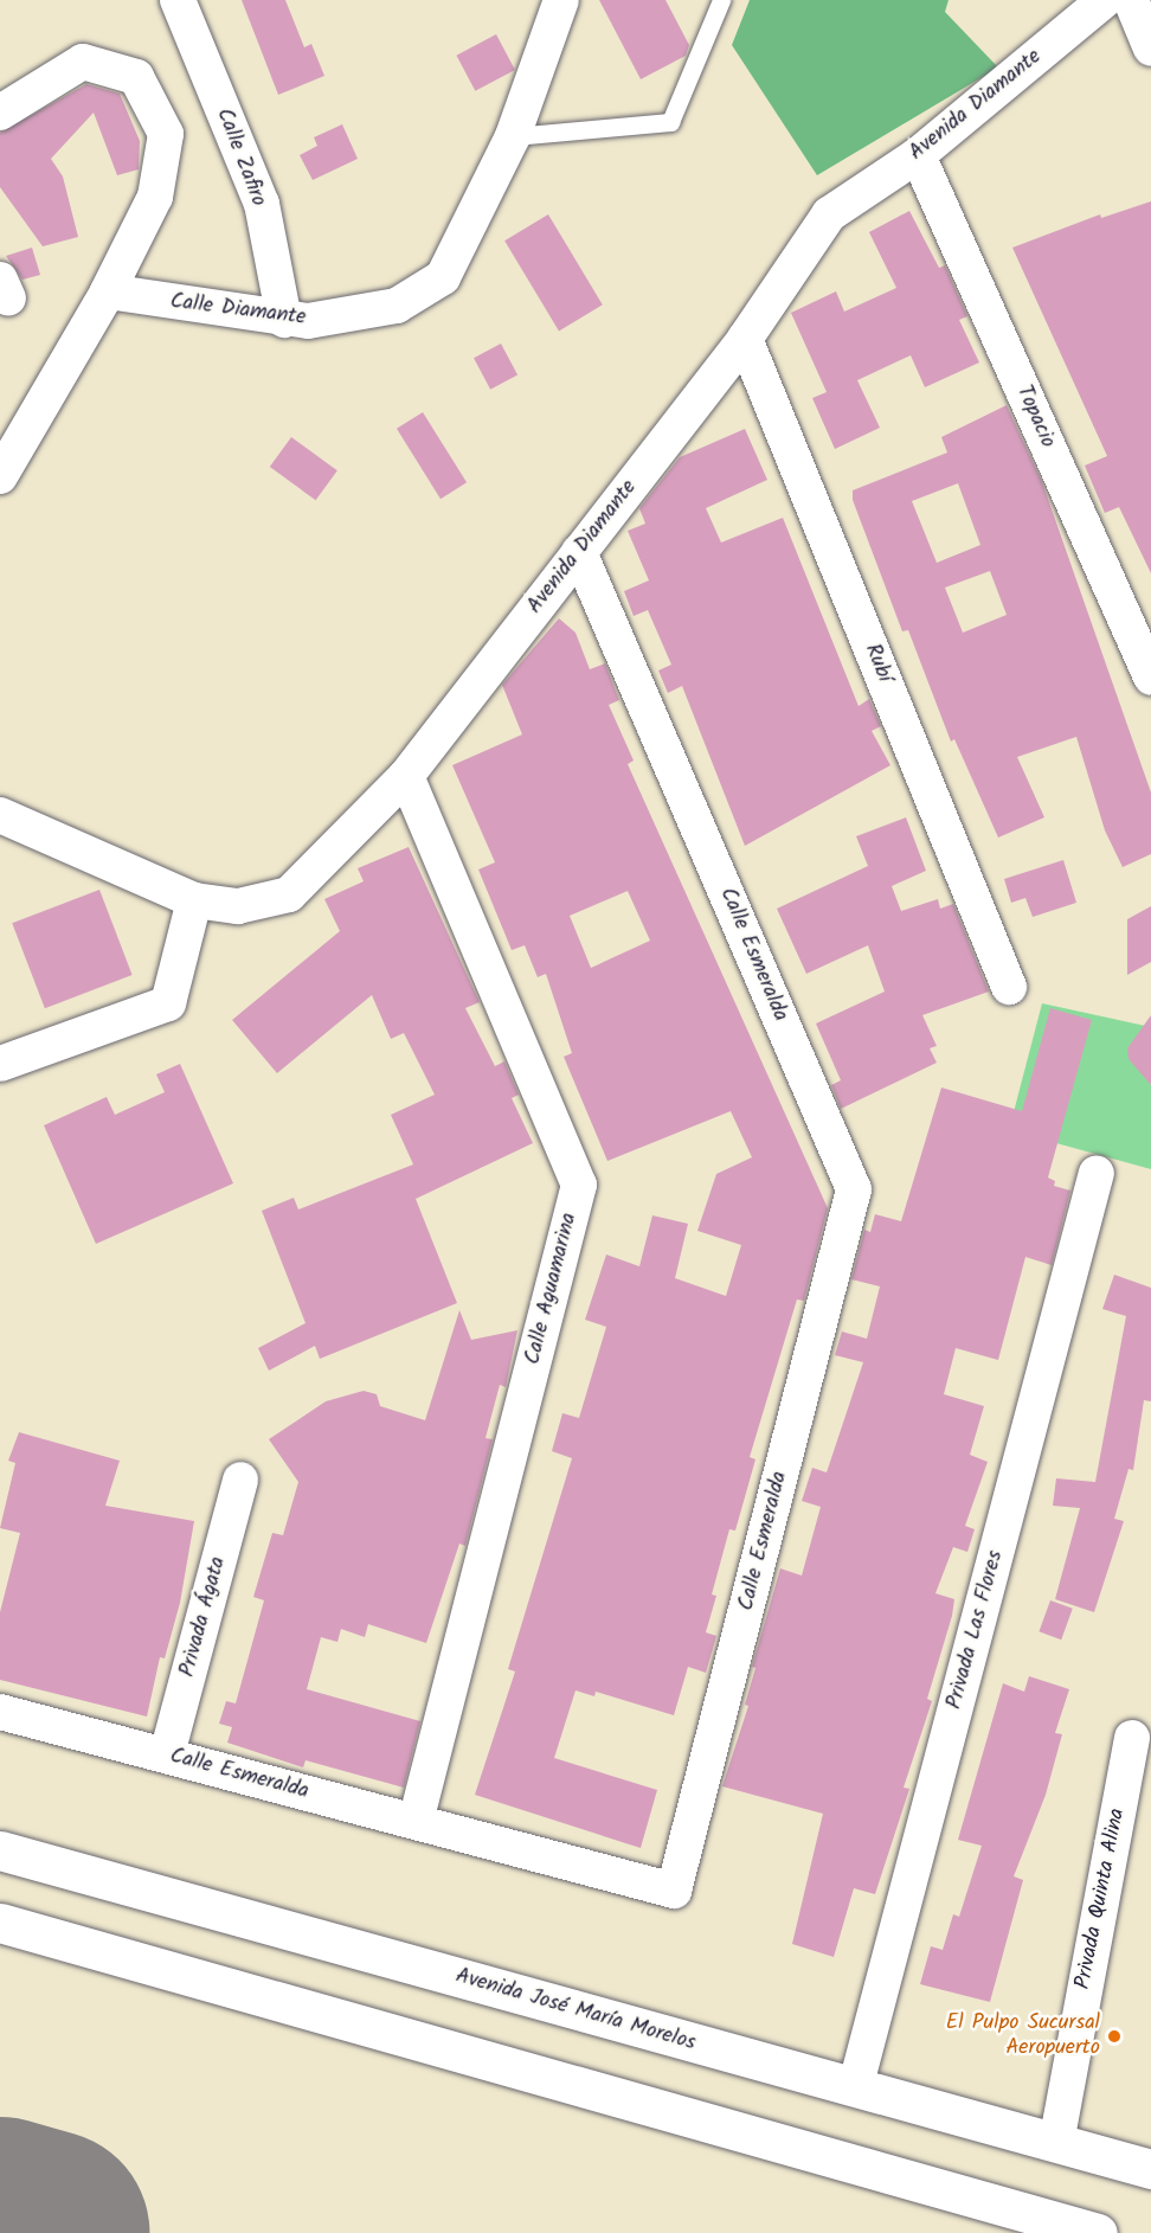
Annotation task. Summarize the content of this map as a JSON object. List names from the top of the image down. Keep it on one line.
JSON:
{"streets":{"highway":["Avenida José María Morelos"],"street":["Avenida Diamante","Calle Zafiro","Calle Diamante","Topacio","Rubí","Calle Esmeralda","Calle Aguamarina","Privada Ágata","Privada Las Flores","Privada Quinta Alina"]},"crossings":[["Avenida Diamante","Topacio"],["Avenida Diamante","Rubí"],["Avenida Diamante","Calle Esmeralda"],["Avenida Diamante","Calle Aguamarina"],["Calle Zafiro","Calle Diamante"],["Calle Esmeralda","Calle Aguamarina"],["Calle Esmeralda","Privada Ágata"],["Privada Las Flores","Avenida José María Morelos"],["Privada Quinta Alina","Avenida José María Morelos"]],"places":["El Pulpo Sucursal Aeropuerto"]}
